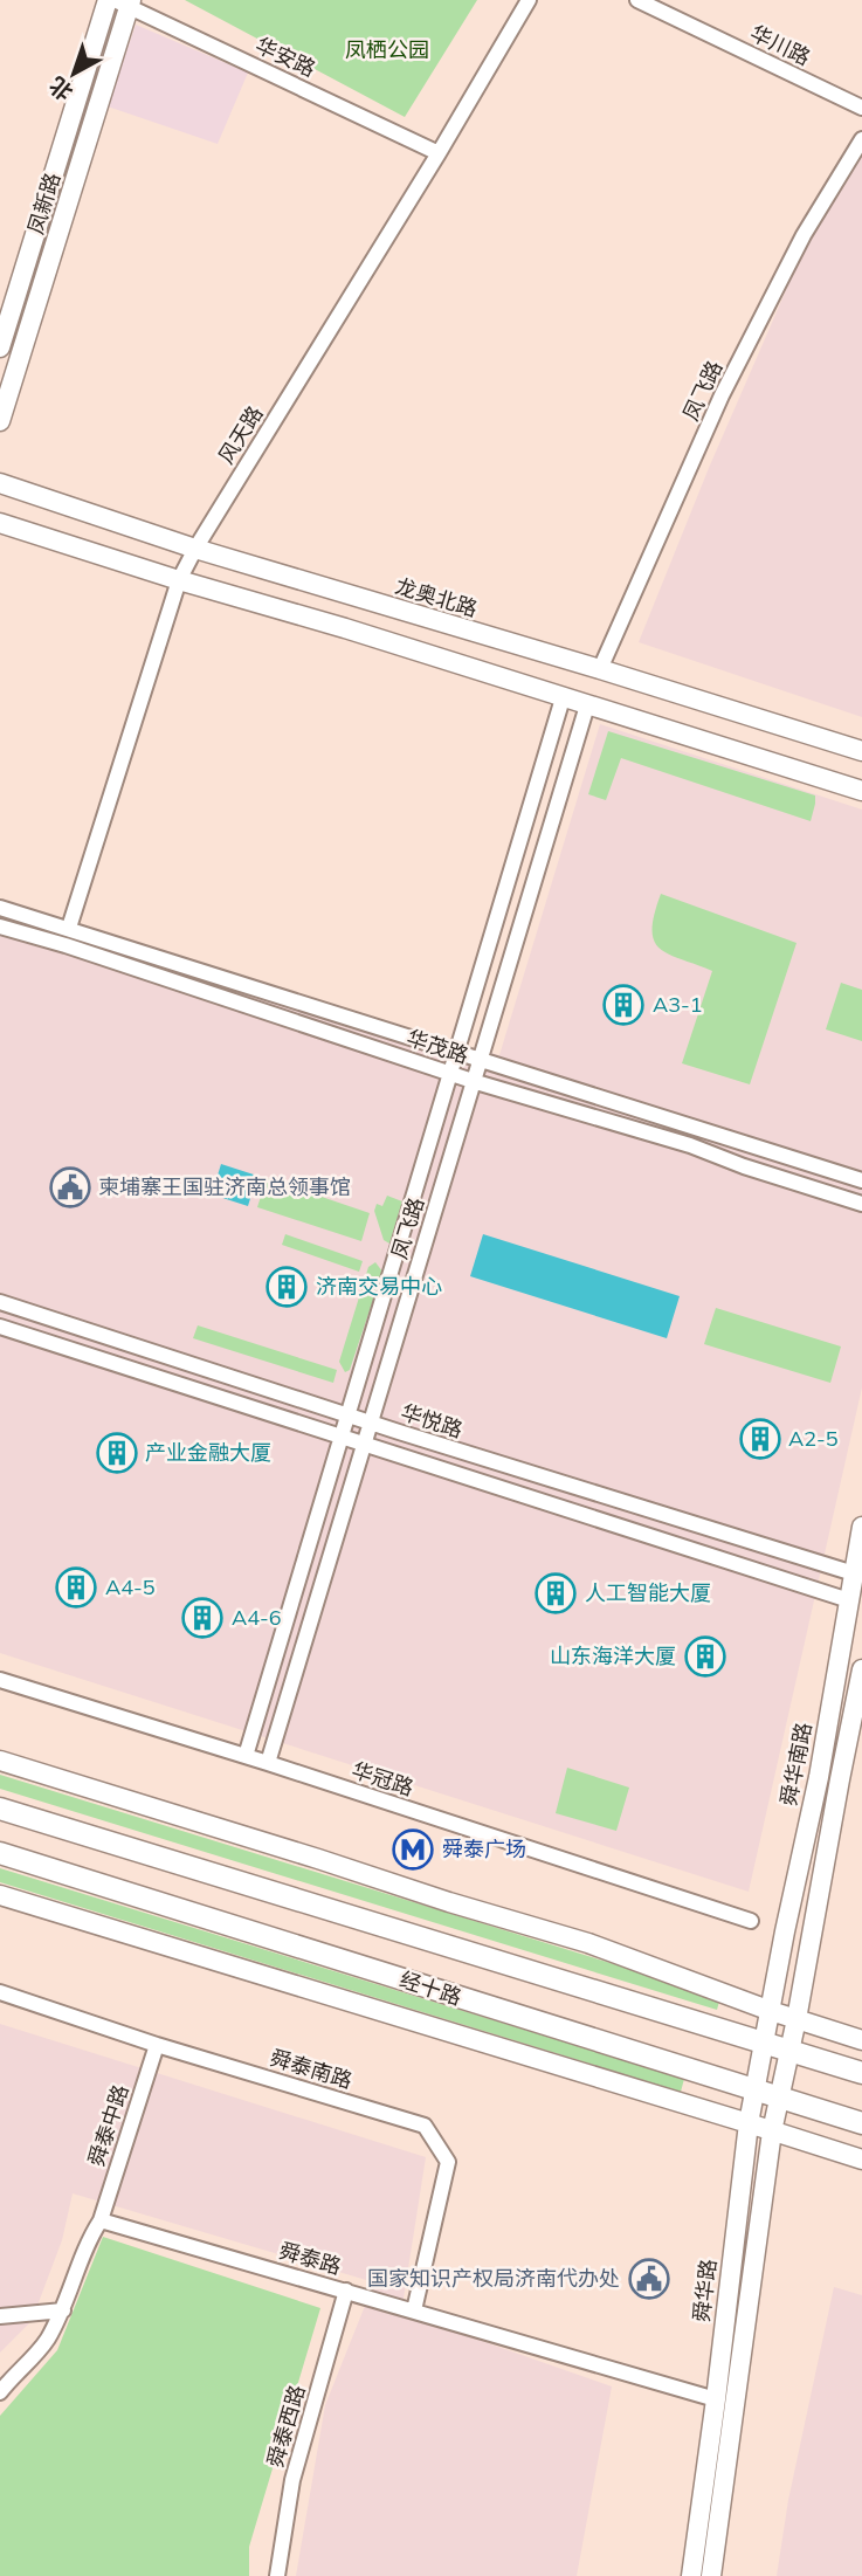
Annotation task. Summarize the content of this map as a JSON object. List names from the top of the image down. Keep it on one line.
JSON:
{"streets":{"highway":["经十路"],"main road":["凤新路","龙奥北路","舜华南路","舜华路"],"street":["华川路","华安路","凤飞路","风天路","华茂路","华悦路","华冠路","舜泰南路","舜泰中路","舜泰路","舜泰西路"]},"crossings":[["华安路","凤新路"],["华安路","风天路"],["凤飞路","龙奥北路"],["凤飞路","华茂路"],["凤飞路","华悦路"],["凤飞路","华冠路"],["风天路","龙奥北路"],["风天路","华茂路"],["华悦路","舜华南路"],["舜华南路","舜华路"],["经十路","舜华路"],["舜泰南路","舜泰中路"],["舜泰南路","舜泰路"],["舜泰中路","舜泰路"],["舜泰路","舜华路"],["舜泰路","舜泰西路"]],"parks":["凤栖公园"],"places":{"building":["A3-1","济南交易中心","A2-5","产业金融大厦","A4-5","人工智能大厦","A4-6","山东海洋大厦"],"public building":["柬埔寨王国驻济南总领事馆","国家知识产权局济南代办处"],"metro station":["舜泰广场"]},"north":"bottom left"}
